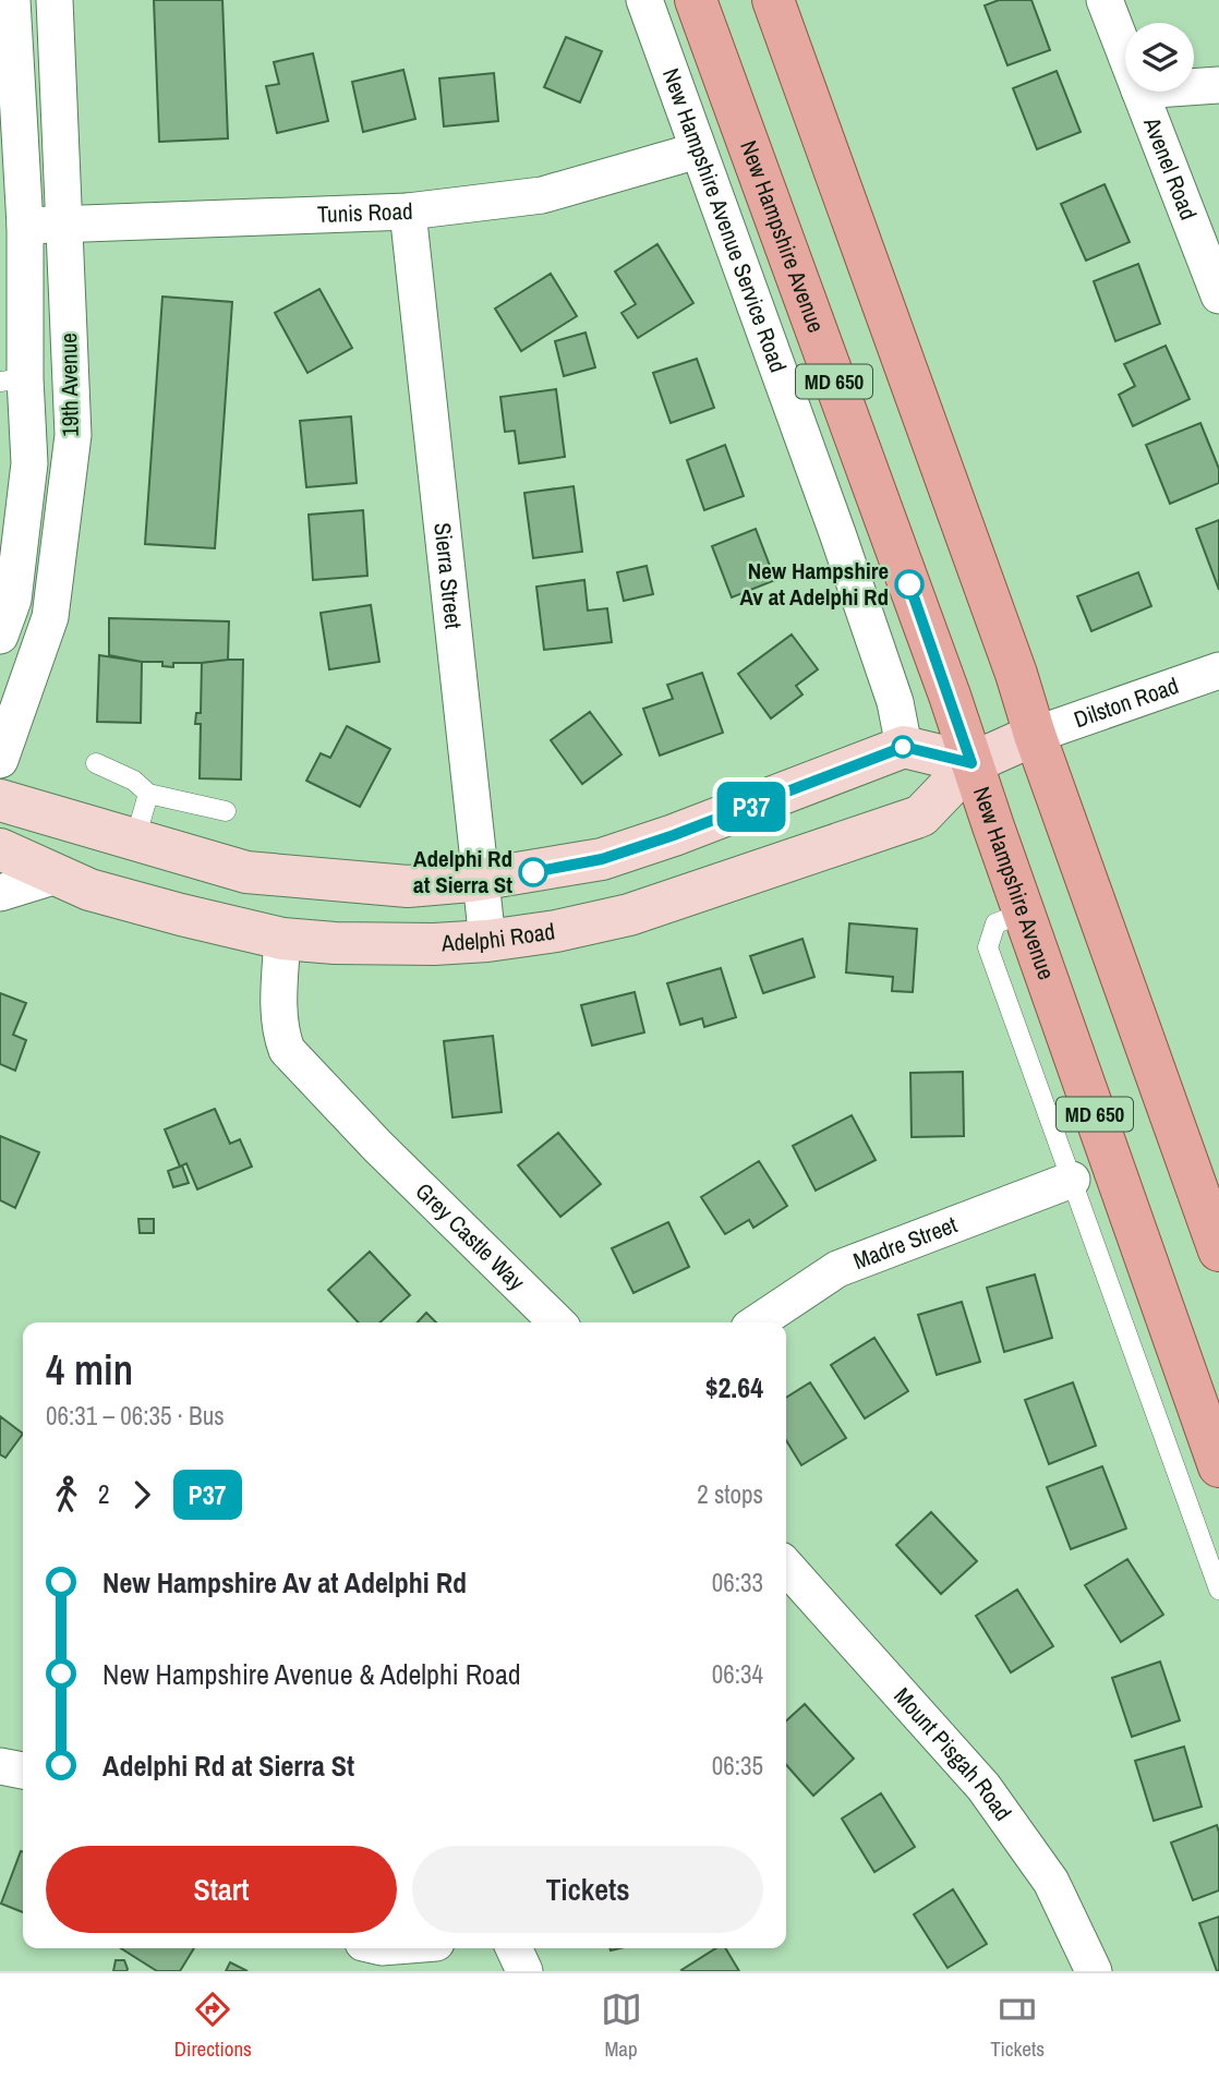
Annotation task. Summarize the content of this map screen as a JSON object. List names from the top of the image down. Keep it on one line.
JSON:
{"streets":{"main road":["New Hampshire Avenue","MD 650","Adelphi Road"],"street":["Avenel Road","Tunis Road","New Hampshire Avenue Service Road","19th Avenue","Sierra Street","Dilston Road","Grey Castle Way","Madre Street","Mount Pisgah Road"]},"crossings":[["Tunis Road","New Hampshire Avenue Service Road"],["Tunis Road","19th Avenue"],["Tunis Road","Sierra Street"],["New Hampshire Avenue","Adelphi Road"],["MD 650","Dilston Road"],["MD 650","Adelphi Road"],["Sierra Street","Adelphi Road"],["Dilston Road","Adelphi Road"],["Adelphi Road","Grey Castle Way"]],"places":["New Hampshire Av at Adelphi Rd","Adelphi Rd at Sierra St"],"lines":["bus line P37"],"page":{"on_map":"P37","heading":["4 min","06:31 – 06:35 · Bus","$2.64"],"legs":["2","P37","2 stops"],"list":[{"name":"New Hampshire Av at Adelphi Rd","value":"06:33"},{"name":"New Hampshire Avenue & Adelphi Road","value":"06:34"},{"name":"Adelphi Rd at Sierra St","value":"06:35"}],"buttons":["Start","Tickets"],"tabs":["Directions","Map","Tickets"]}}
